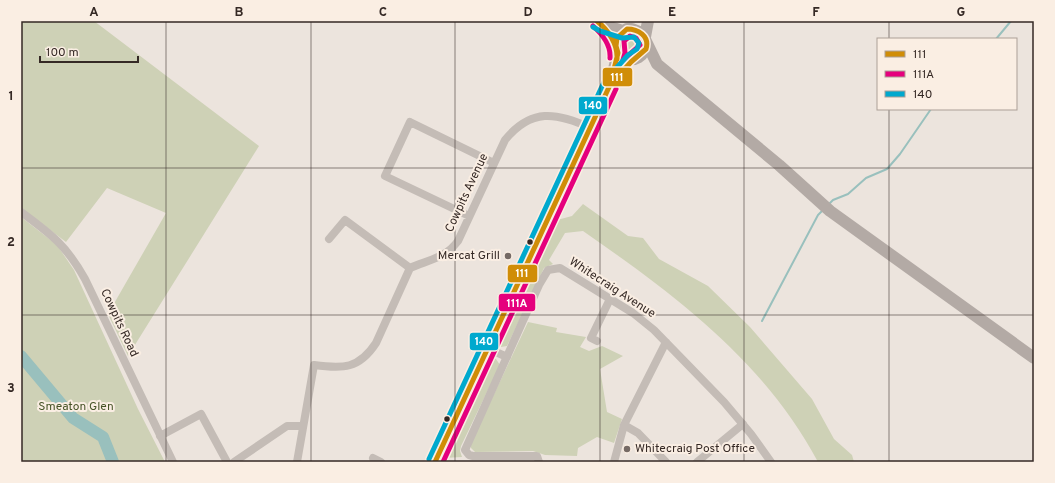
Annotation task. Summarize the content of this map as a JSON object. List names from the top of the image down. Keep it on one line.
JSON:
{"streets":{"street":["Cowpits Avenue","Whitecraig Avenue","Cowpits Road"]},"parks":["Smeaton Glen"],"places":["Mercat Grill","Whitecraig Post Office"],"lines":["transit line 111","transit line 111A","transit line 140"],"legend":["111","111A","140"],"scale_bar":"100 m","grid":{"columns":["A","B","C","D","E","F","G"],"rows":["1","2","3"]}}
